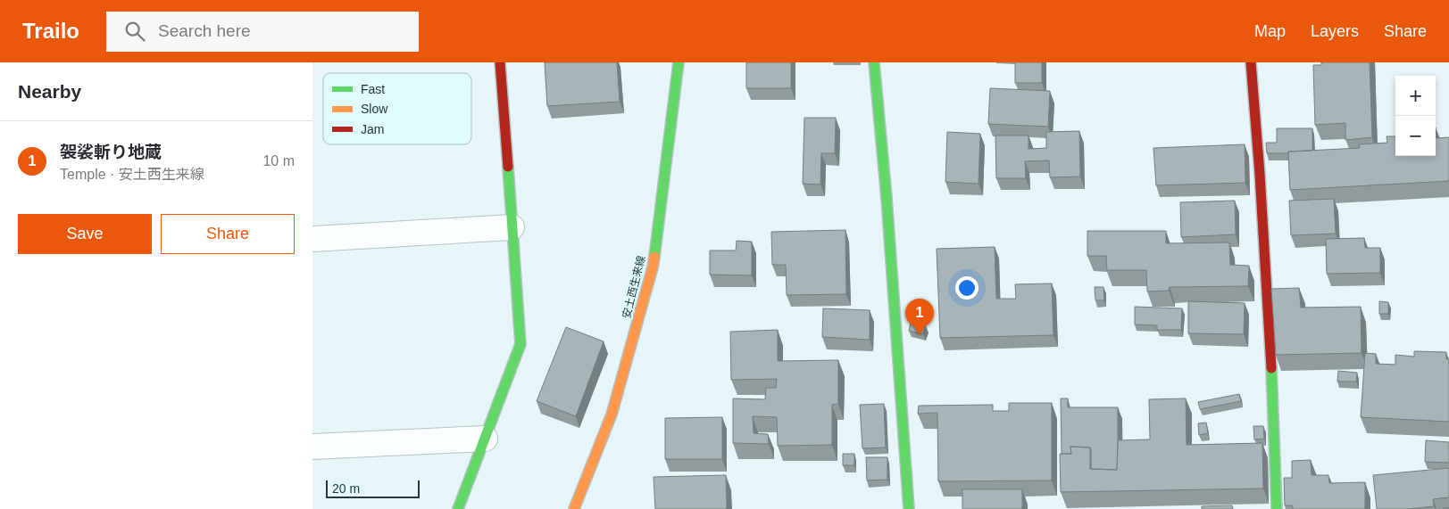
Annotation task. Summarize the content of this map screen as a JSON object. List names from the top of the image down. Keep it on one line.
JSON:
{"streets":{"street":["安土西生来線"]},"legend":["Fast","Slow","Jam"],"scale_bar":"20 m","page":{"header":"Trailo","search":"Search here","nav":["Map","Layers","Share"],"heading":"Nearby","map_buttons":["+","−"],"list":[{"mark":"1","name":"袈裟斬り地蔵","note":"Temple · 安土西生来線","value":"10 m"}],"buttons":["Save","Share"],"pins":"1","scale":"20 m"}}
